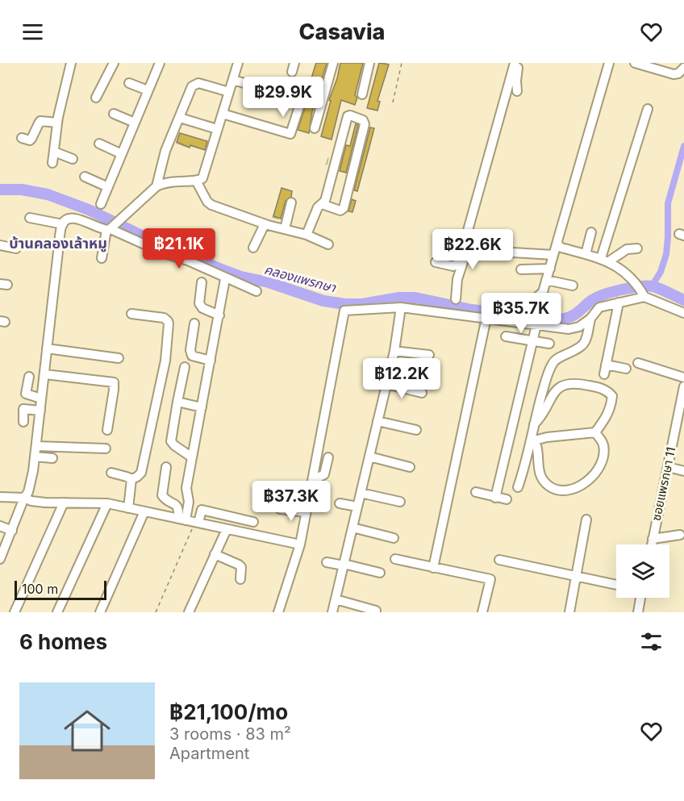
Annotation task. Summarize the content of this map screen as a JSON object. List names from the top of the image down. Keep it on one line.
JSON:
{"streets":{"street":["ซอยแพรกษา 11"]},"districts":["บ้านคลองเล้าหมู"],"water":["คลองแพรกษา"],"scale_bar":"100 m","page":{"header":"Casavia","price":["฿29.9K","฿21.1K","฿22.6K","฿35.7K","฿12.2K","฿37.3K"],"scale":"100 m","heading":"6 homes","list":[{"name":"฿21,100/mo","note":"3 rooms · 83 m² · Apartment"}]}}
